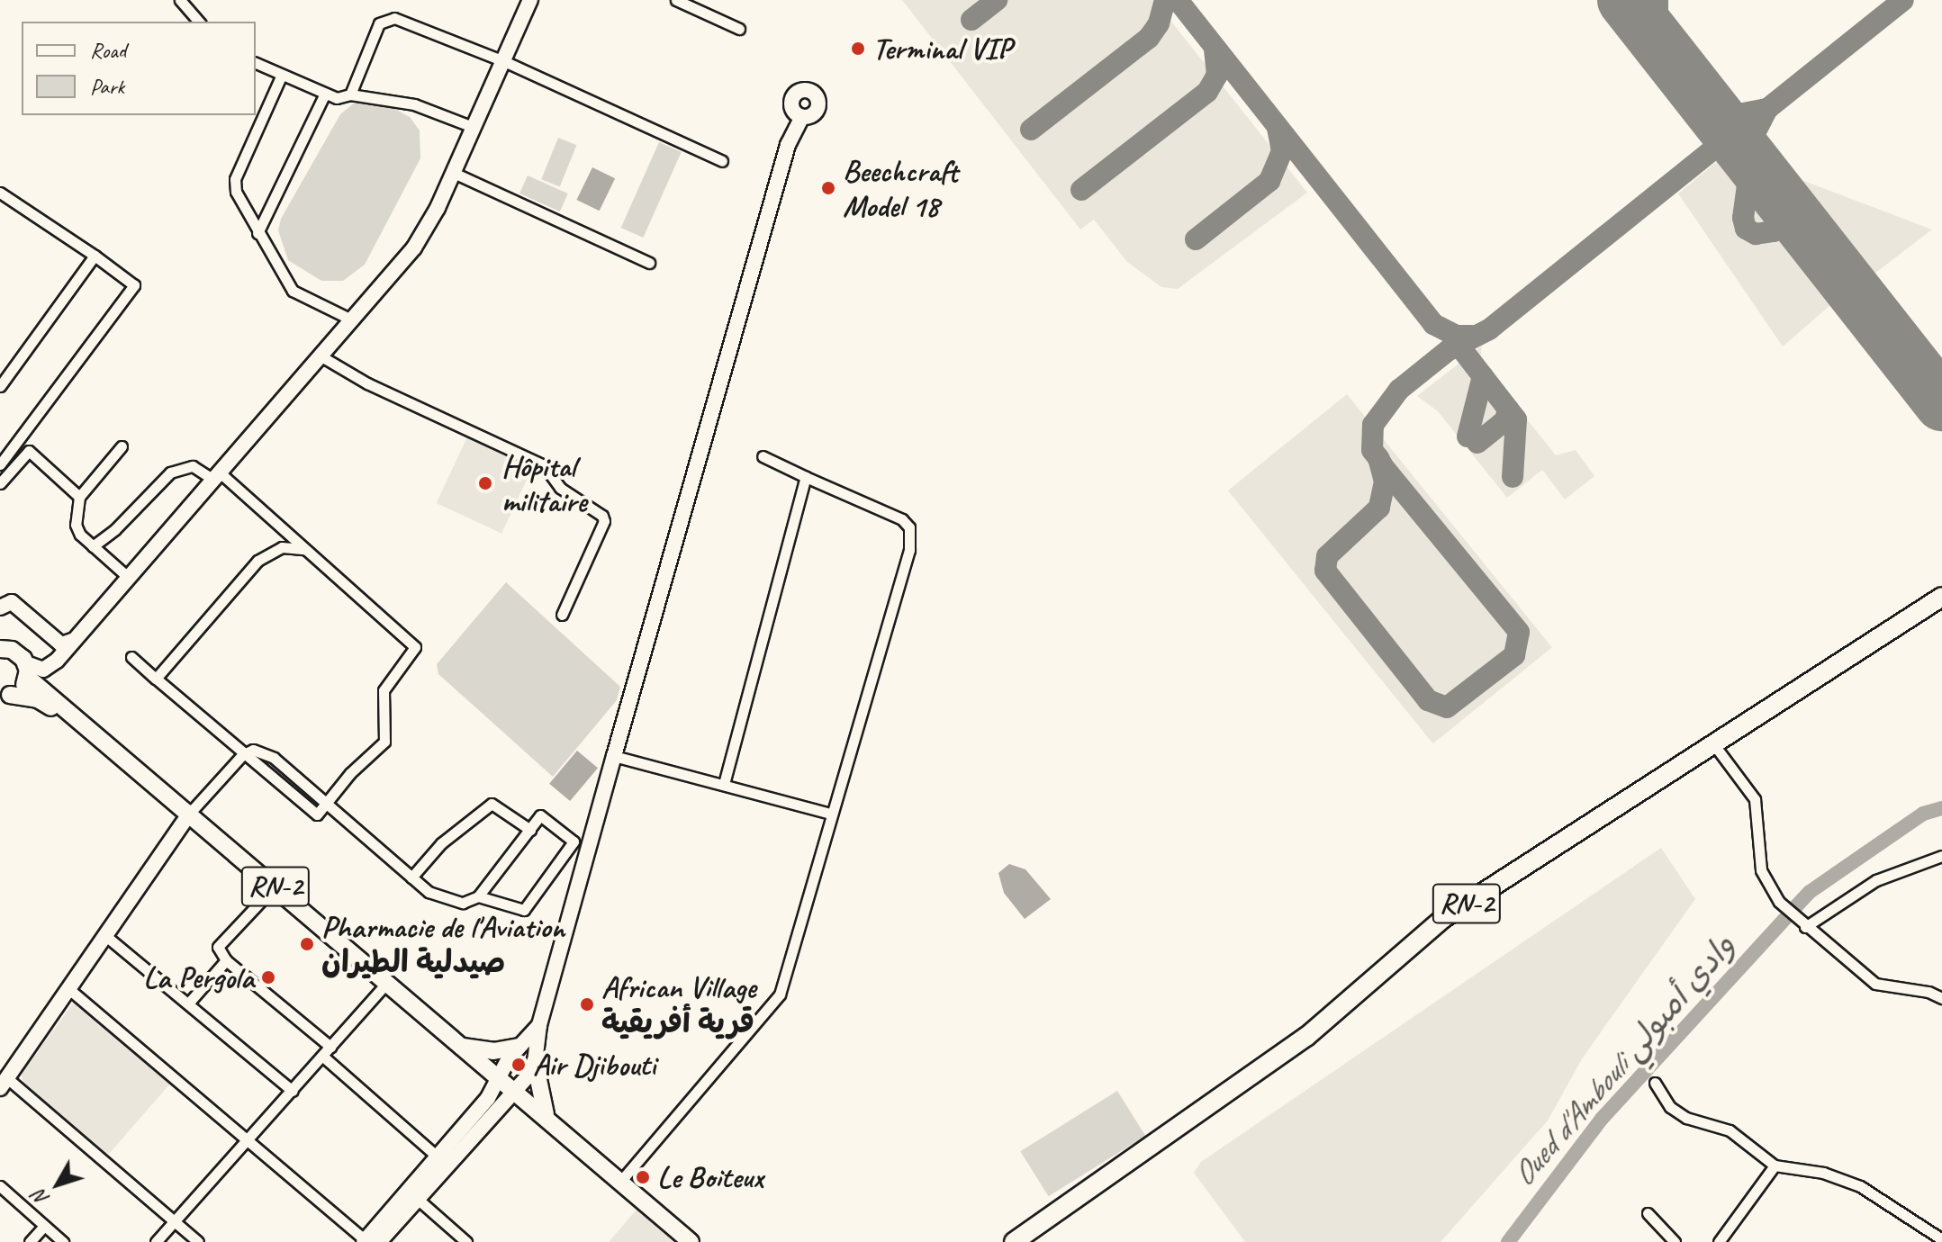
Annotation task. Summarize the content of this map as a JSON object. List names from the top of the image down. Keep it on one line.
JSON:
{"streets":{"highway":["RN-2"]},"water":["Oued d'Ambouli وادي أمبولي"],"places":["Terminal VIP","Beechcraft Model 18","Hôpital militaire","Pharmacie de l'Aviation صيدلية الطيران","La Pergola","African Village قرية أفريقية","Air Djibouti","Le Boiteux"],"legend":["Road","Park"],"north":"bottom left"}
